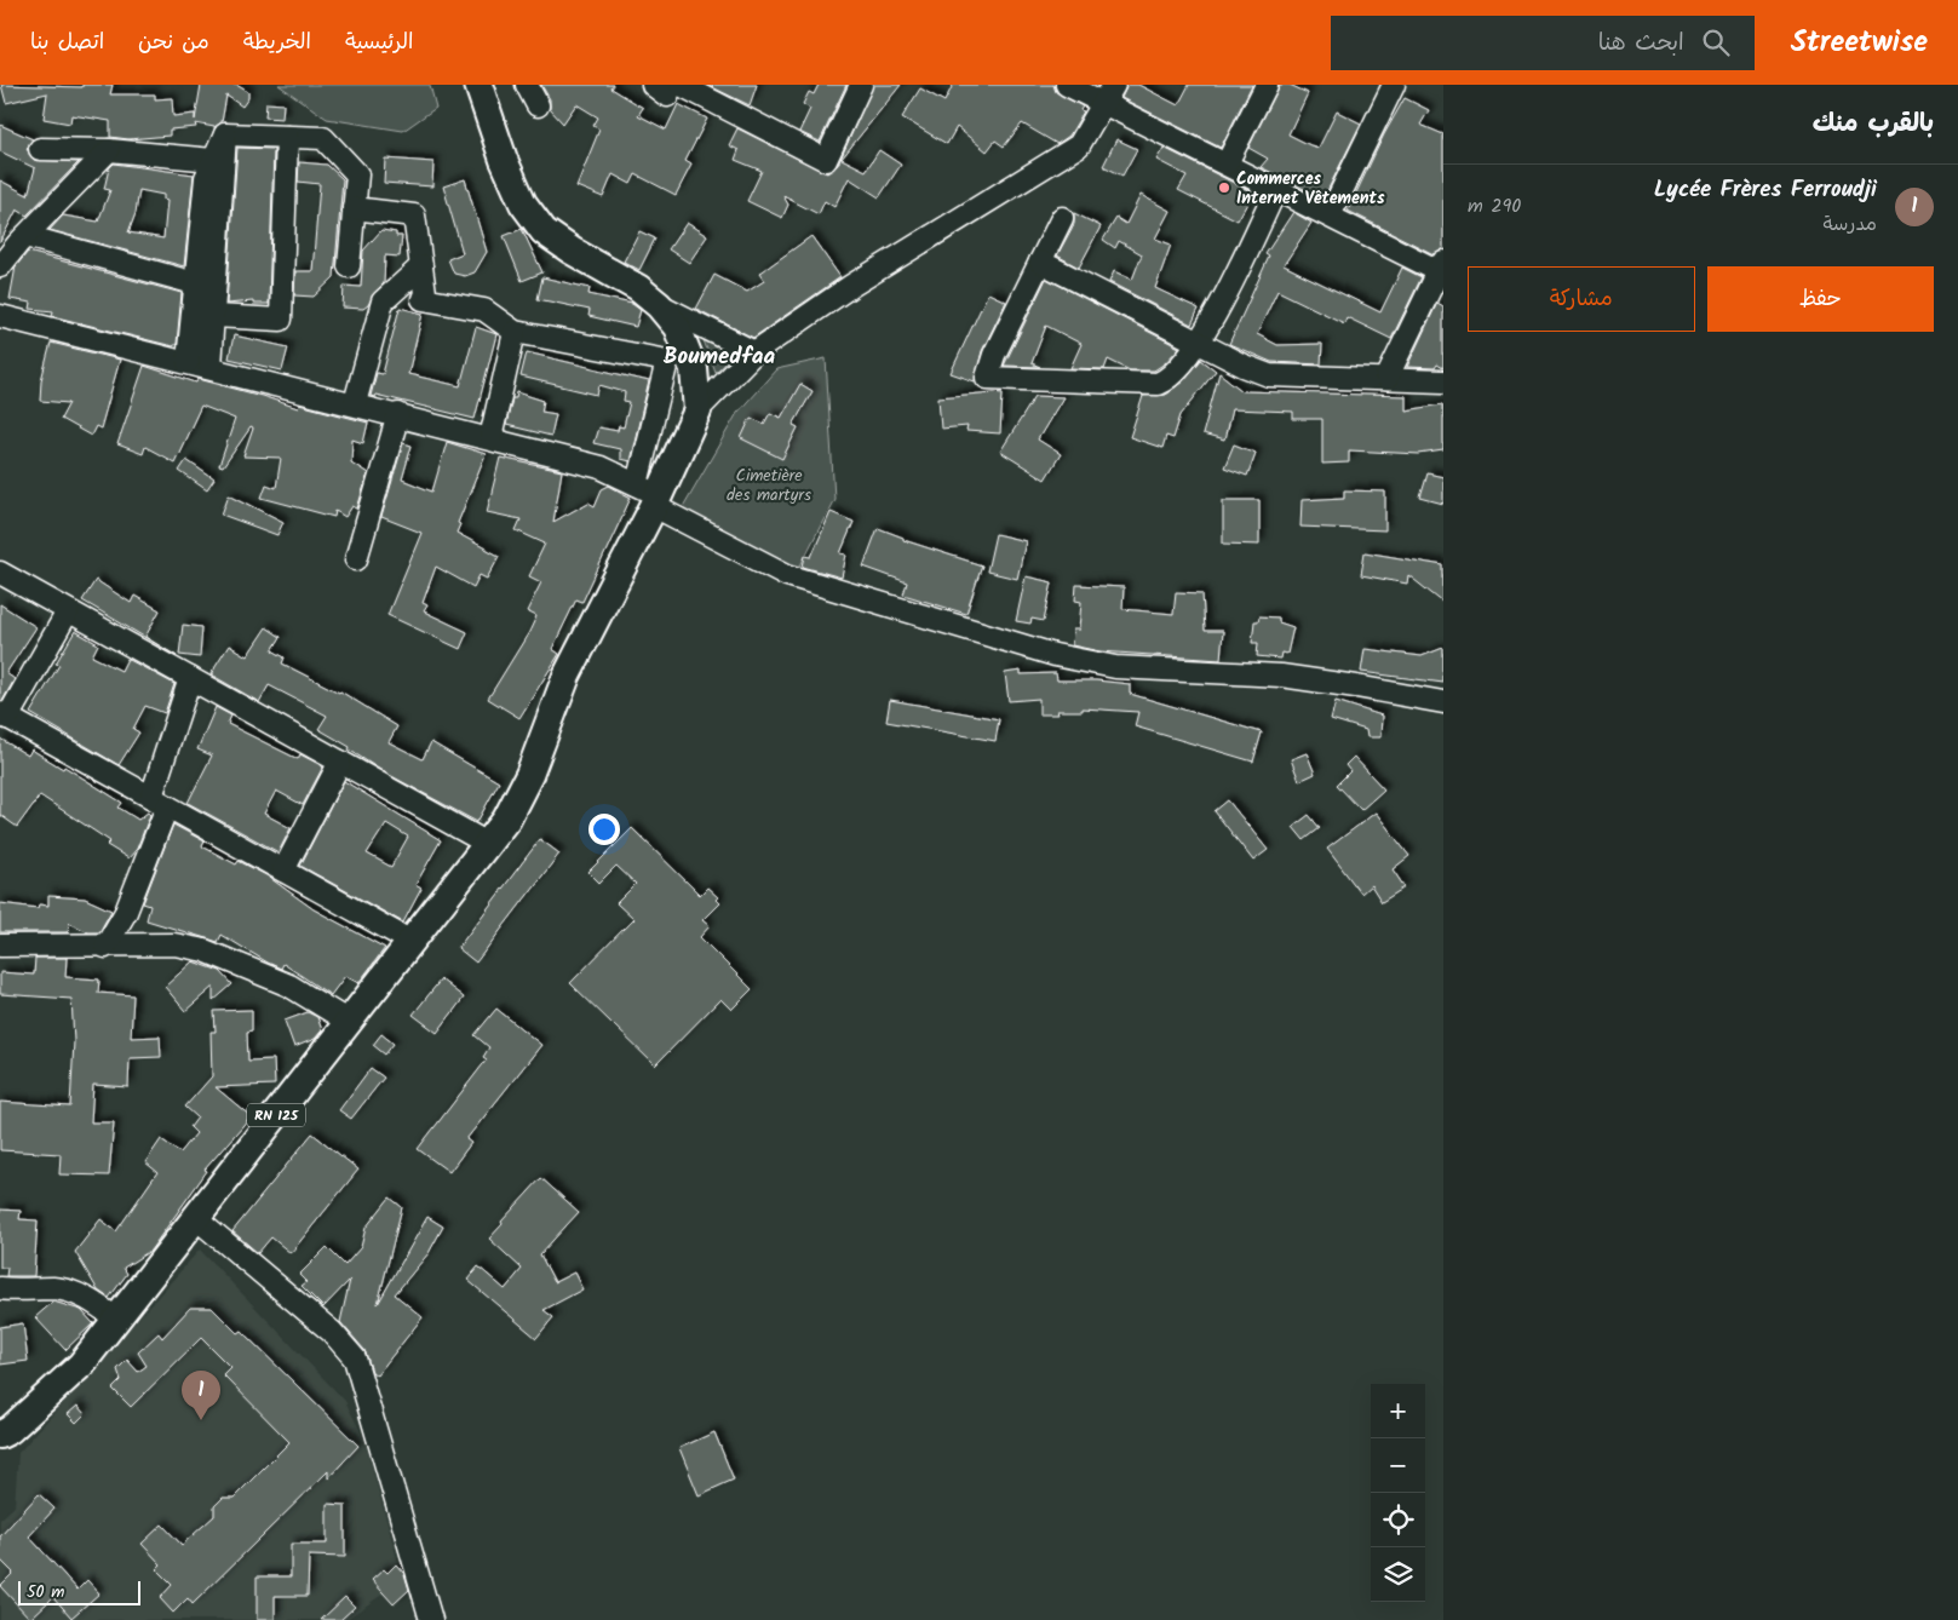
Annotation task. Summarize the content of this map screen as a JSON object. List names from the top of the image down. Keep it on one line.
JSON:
{"streets":{"main road":["RN 125"]},"districts":["Boumedfaa"],"parks":["Cimetière des martyrs"],"places":["Commerces Internet Vêtements"],"scale_bar":"50 m","page":{"header":"Streetwise","search":"ابحث هنا","nav":["الرئيسية","الخريطة","من نحن","اتصل بنا"],"heading":"بالقرب منك","list":[{"mark":"1","name":"Lycée Frères Ferroudji","note":"مدرسة","value":"290 m"}],"buttons":["حفظ","مشاركة"],"pins":"1","map_buttons":["+","−"],"scale":"50 m"}}
